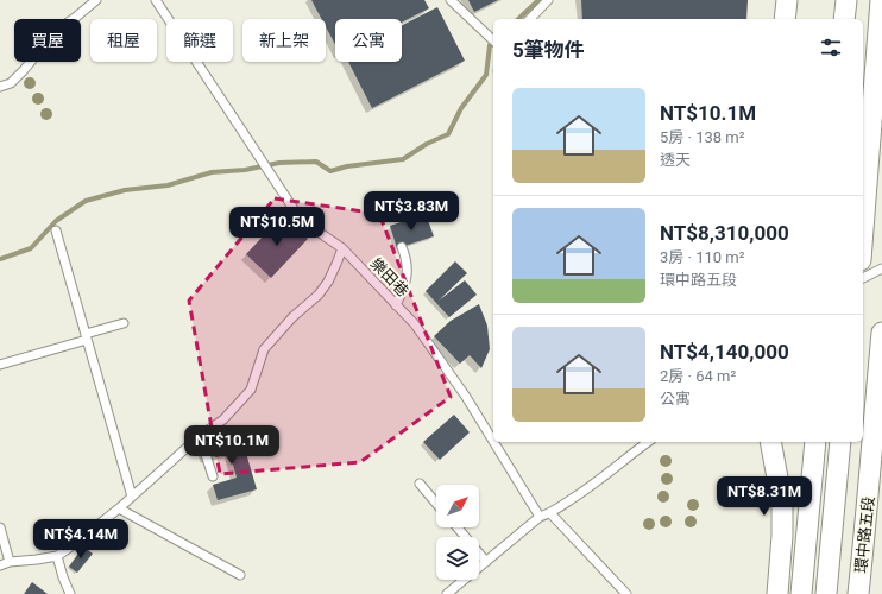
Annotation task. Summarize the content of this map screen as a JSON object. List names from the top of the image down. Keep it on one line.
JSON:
{"streets":{"street":["環中路五段"],"lane":["樂田巷"]},"north":"top right","page":{"chip":["買屋","租屋","篩選","新上架","公寓"],"heading":"5筆物件","list":[{"name":"NT$10.1M","note":"5房 · 138 m² · 透天"},{"name":"NT$8,310,000","note":"3房 · 110 m² · 環中路五段"},{"name":"NT$4,140,000","note":"2房 · 64 m² · 公寓"}],"price":["NT$3.83M","NT$10.5M","NT$10.1M","NT$8.31M","NT$4.14M"]}}
